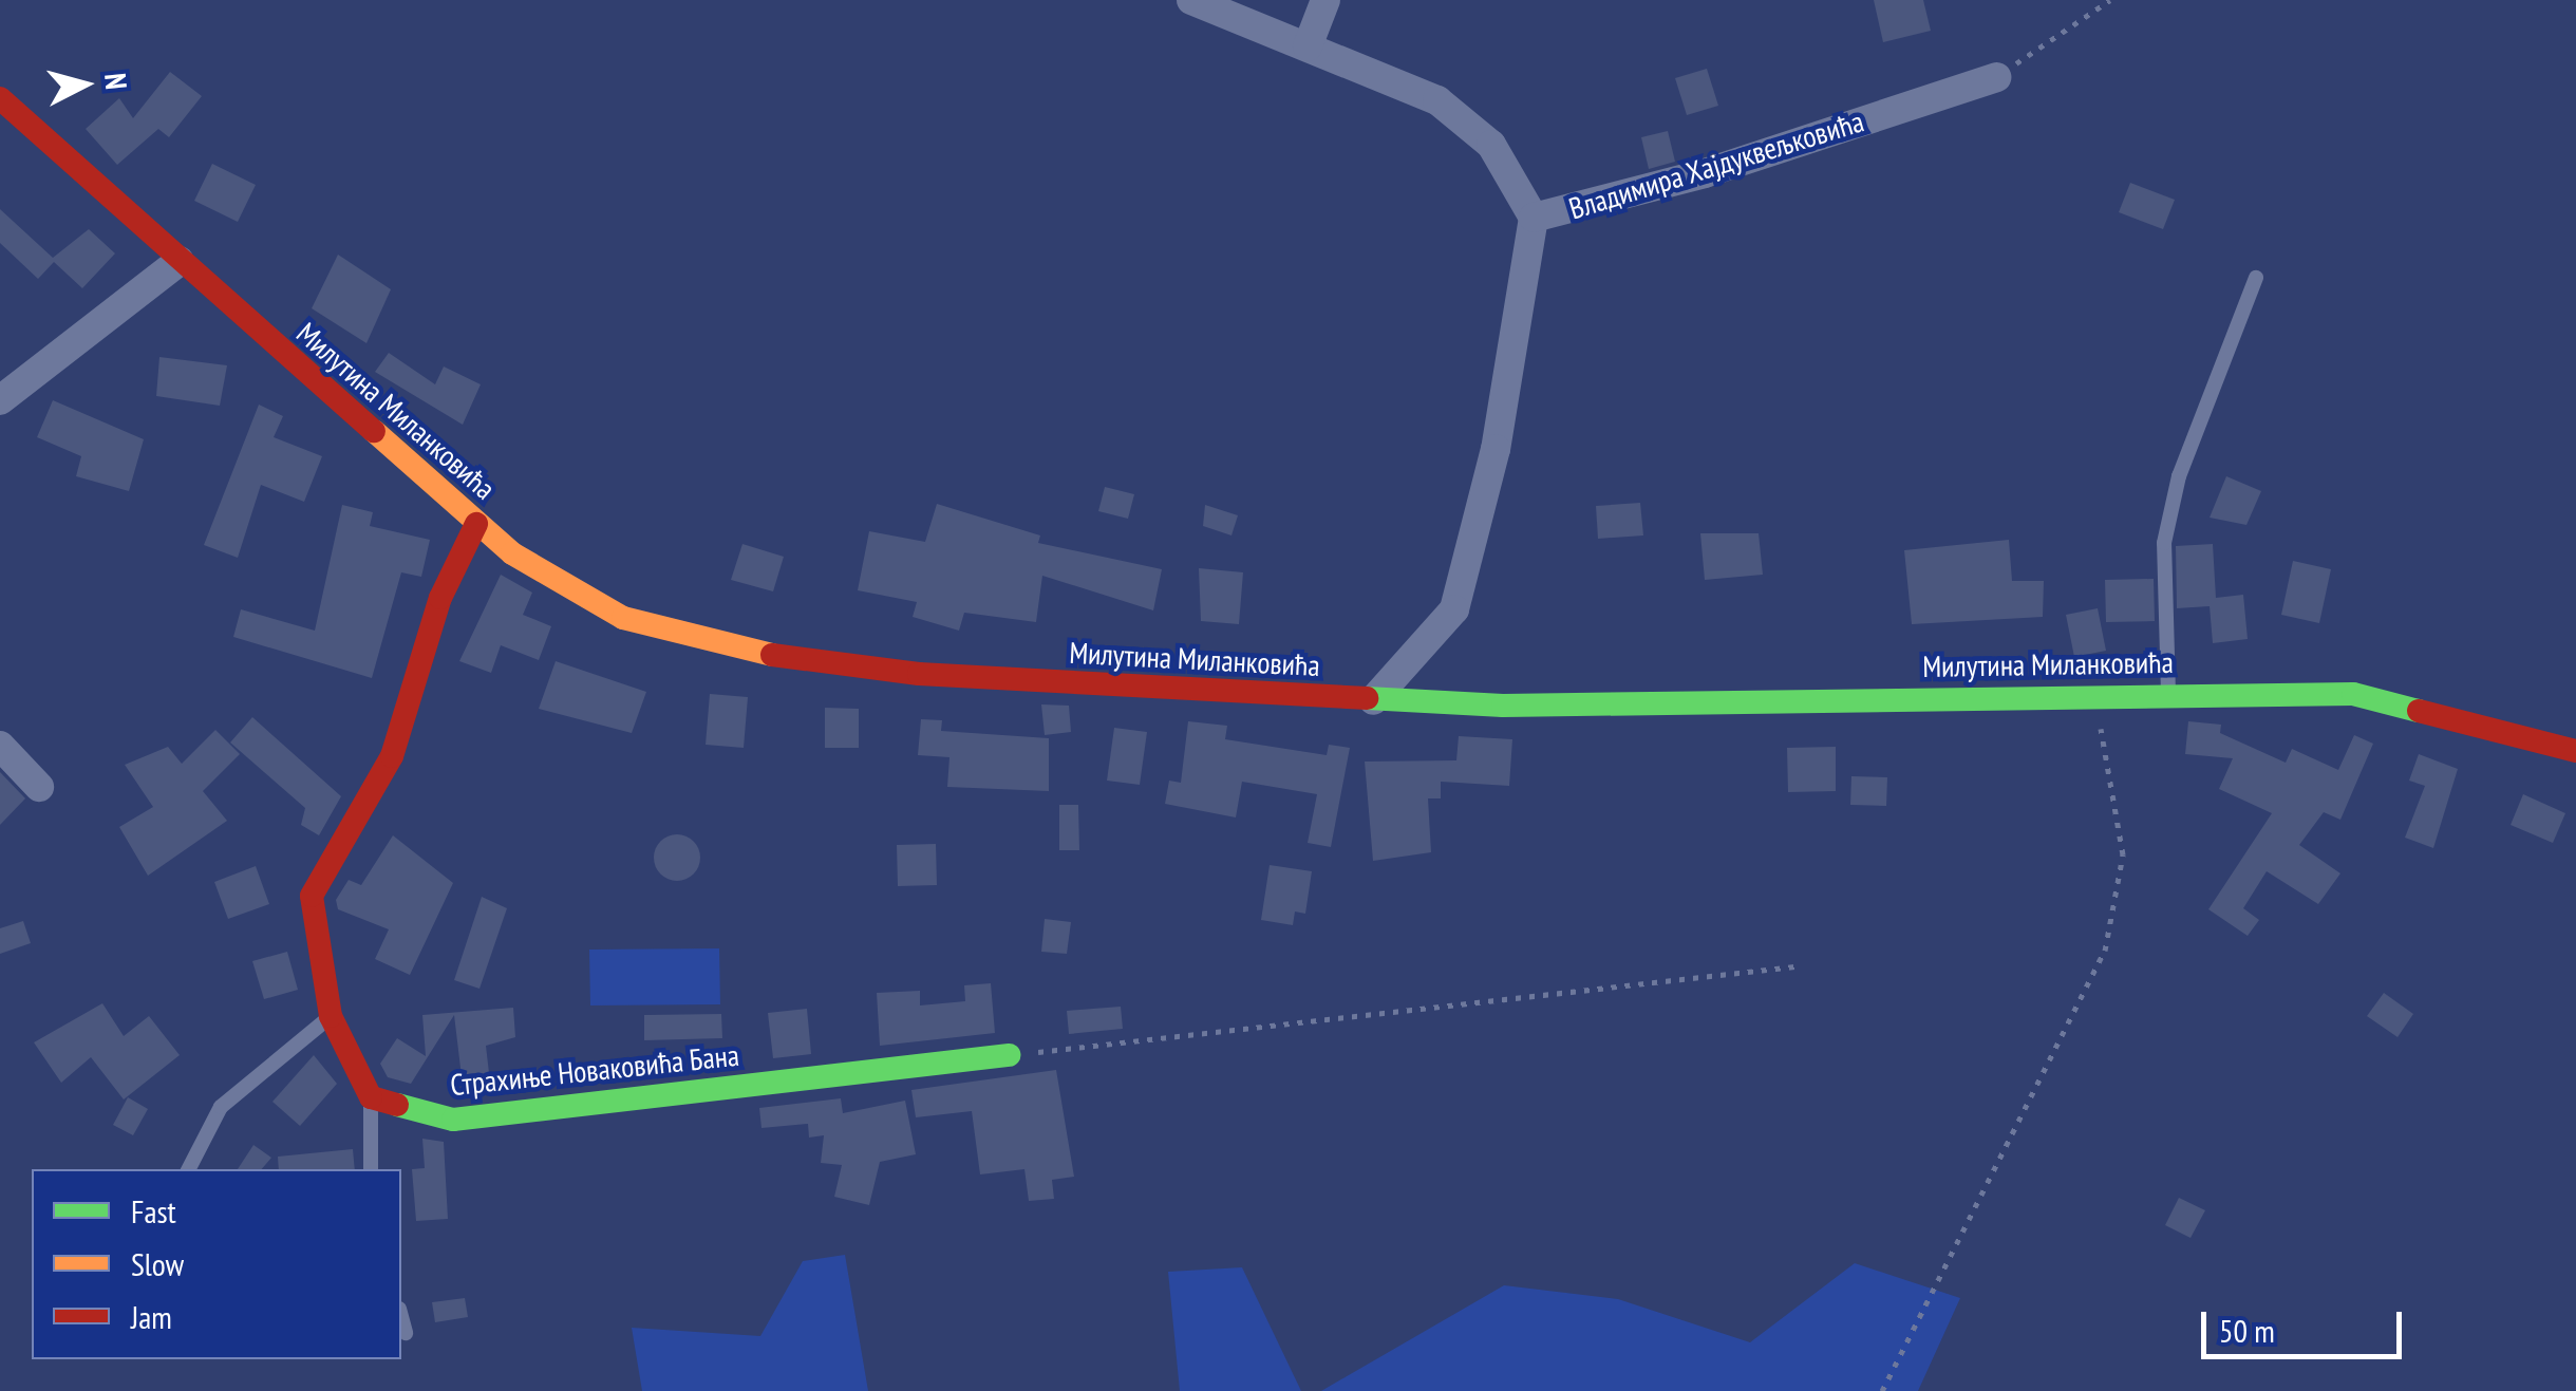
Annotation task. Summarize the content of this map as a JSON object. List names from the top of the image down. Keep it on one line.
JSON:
{"streets":{"main road":["Милутина Миланковића","Страхиње Новаковића Бана"],"street":["Владимира Хајдуквељковића"]},"legend":["Fast","Slow","Jam"],"scale_bar":"50 m","north":"right"}
